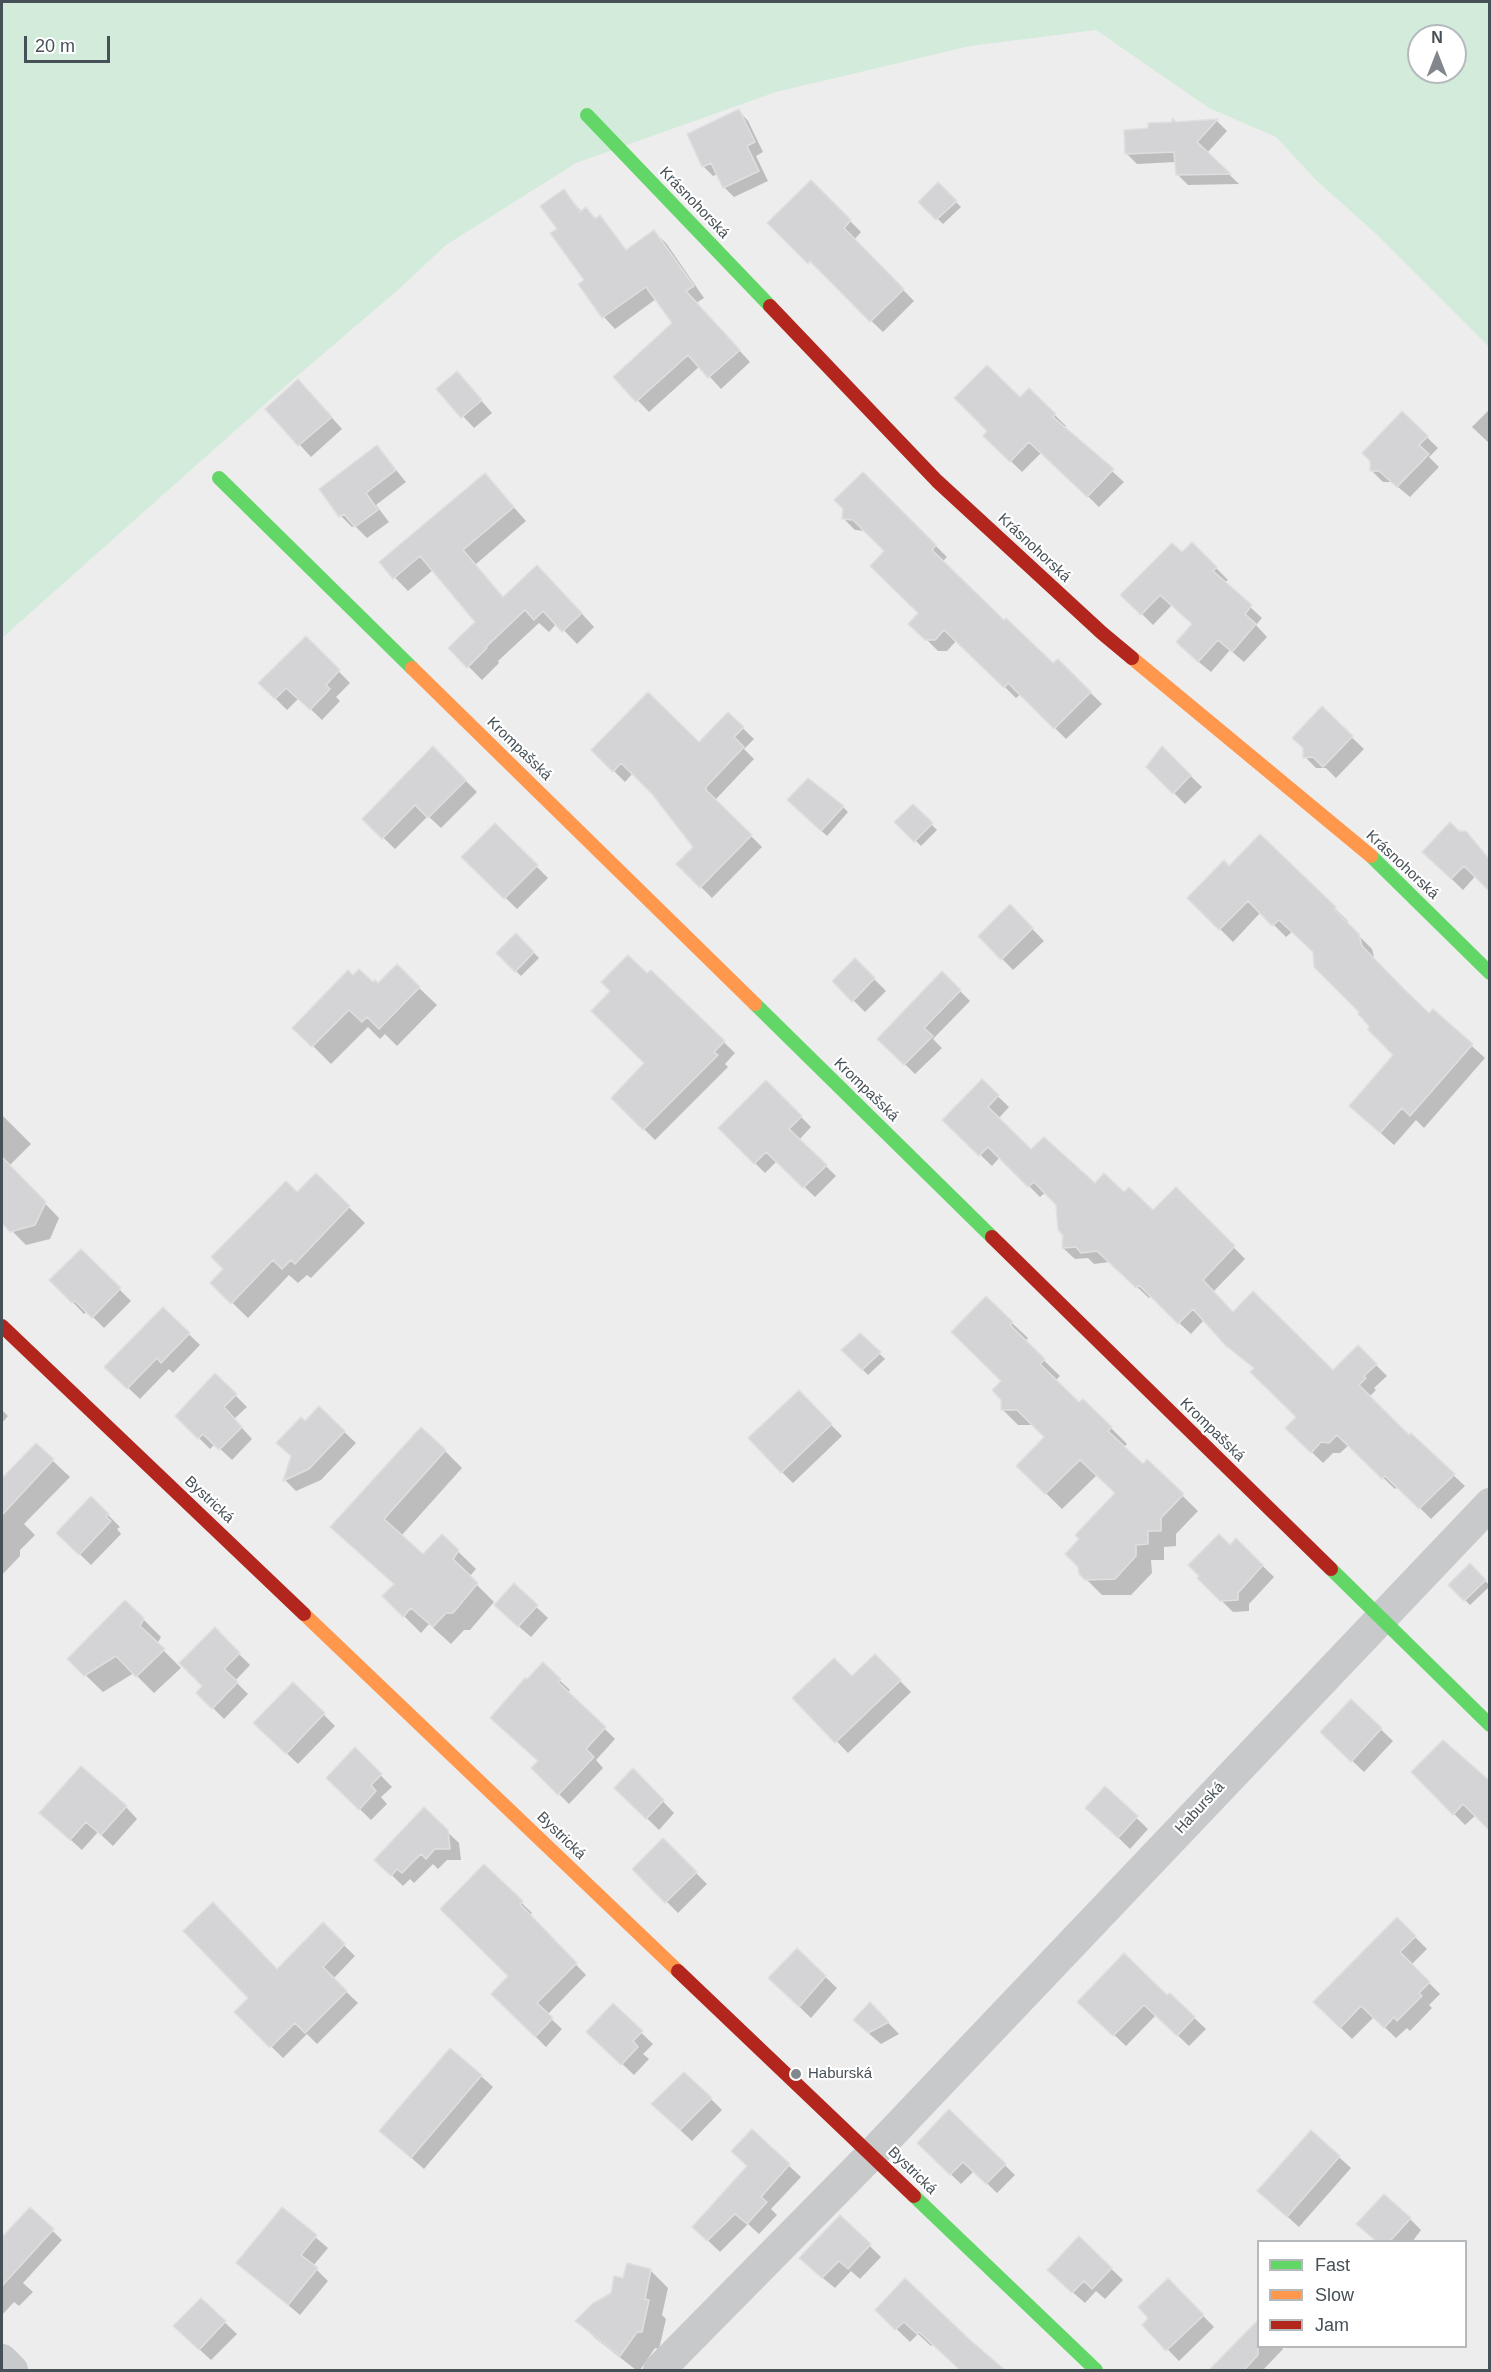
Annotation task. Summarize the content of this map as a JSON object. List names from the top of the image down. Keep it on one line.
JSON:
{"streets":{"street":["Krásnohorská","Krompašská","Bystrická","Haburská"]},"crossings":[["Krompašská","Haburská"],["Bystrická","Haburská"]],"places":["Haburská"],"legend":["Fast","Slow","Jam"],"scale_bar":"20 m","north":"top"}
